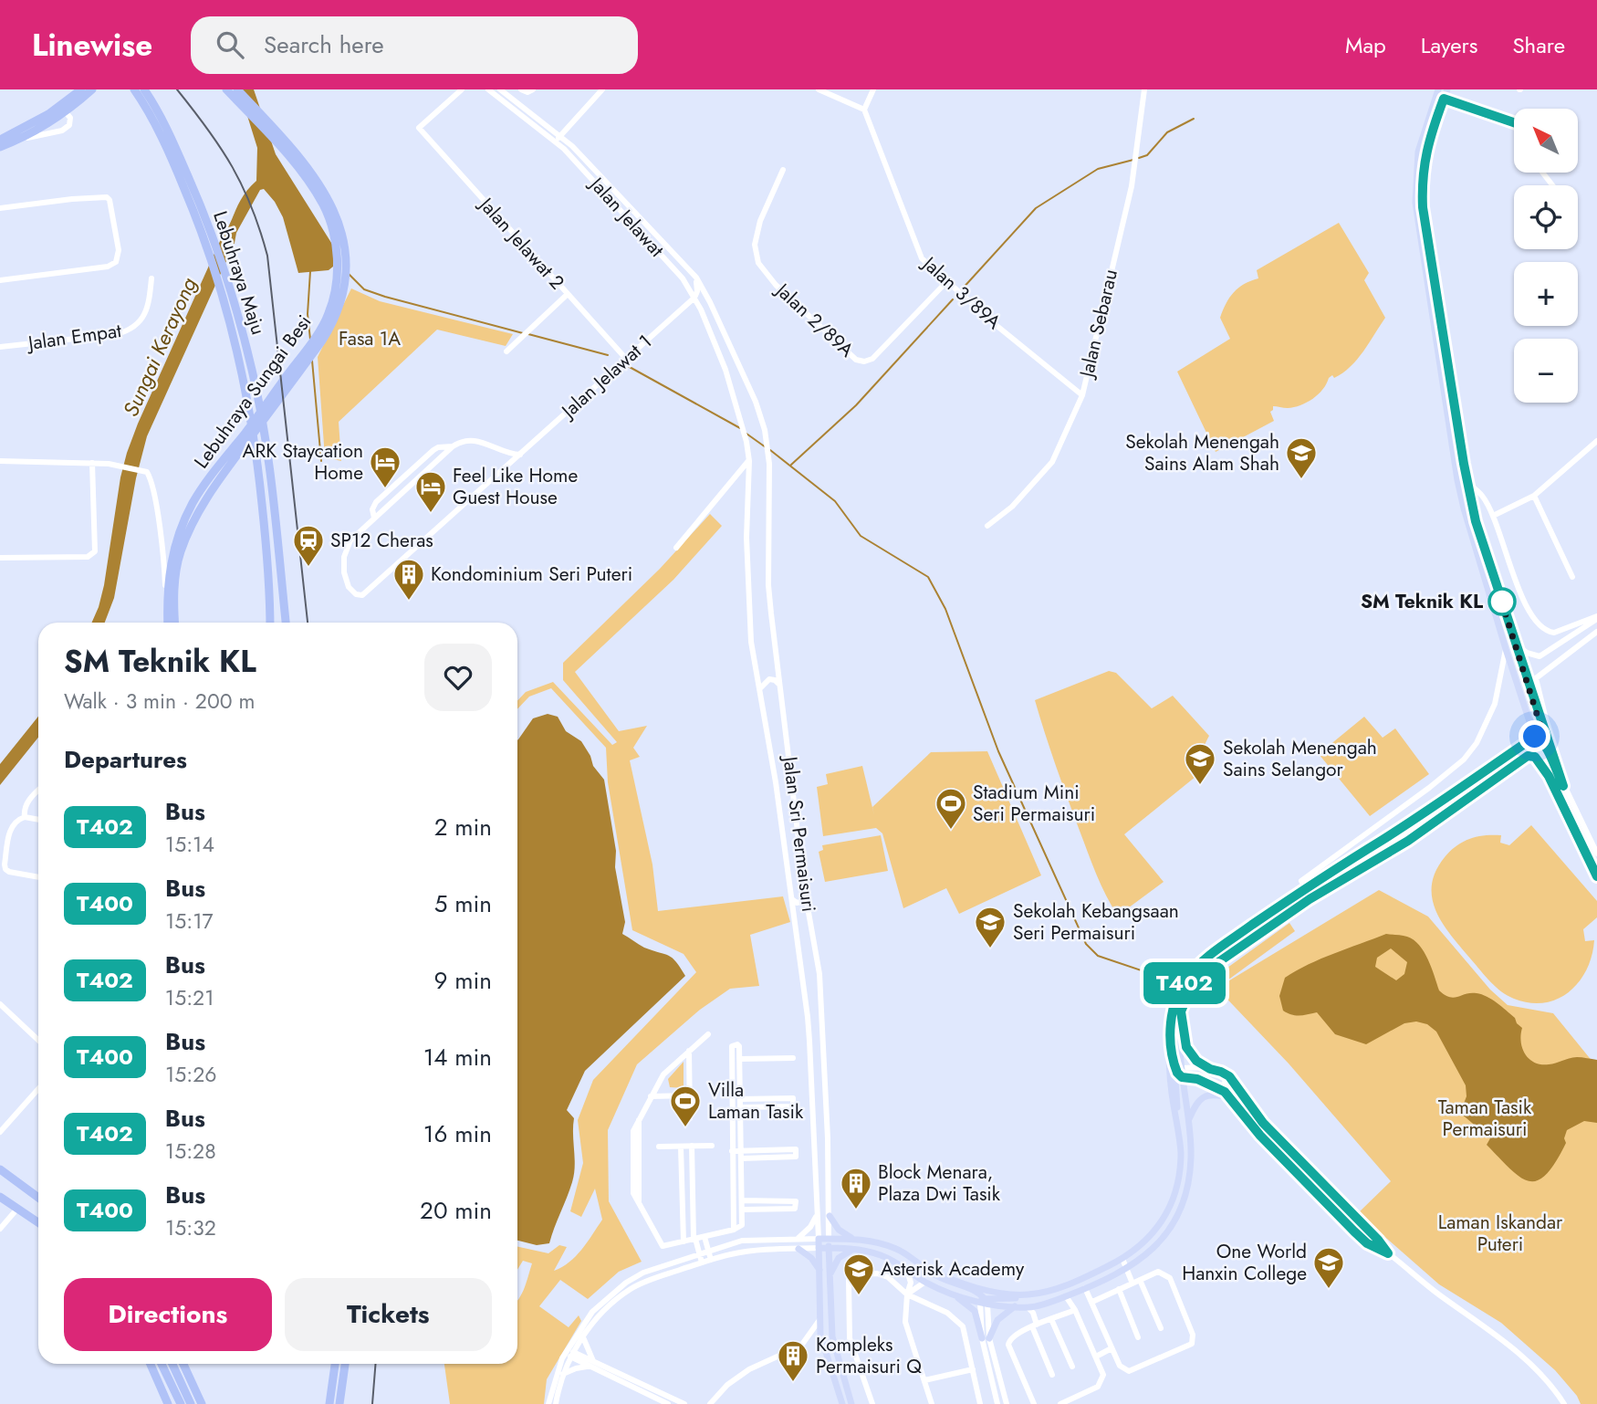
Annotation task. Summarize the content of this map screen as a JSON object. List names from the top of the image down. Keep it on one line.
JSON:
{"streets":{"highway":["Lebuhraya Maju","Lebuhraya Sungai Besi"],"main road":["Jalan Sri Permaisuri"],"street":["Jalan Jelawat","Jalan Jelawat 2","Jalan 3/89A","Jalan 2/89A","Jalan Sebarau","Jalan Empat","Jalan Jelawat 1"]},"crossings":[["Jalan Jelawat","Jalan Jelawat 1"],["Jalan Jelawat","Jalan Sri Permaisuri"],["Jalan Jelawat 2","Jalan Jelawat 1"],["Jalan 3/89A","Jalan 2/89A"],["Jalan 3/89A","Jalan Sebarau"],["Jalan Jelawat 1","Jalan Sri Permaisuri"]],"water":["Sungai Kerayong"],"parks":["Fasa 1A","Taman Tasik Permaisuri","Laman Iskandar Puteri"],"places":{"school or university":["Sekolah Menengah Sains Alam Shah","Sekolah Menengah Sains Selangor","Sekolah Kebangsaan Seri Permaisuri","One World Hanxin College","Asterisk Academy"],"hotel":["ARK Staycation Home","Feel Like Home Guest House"],"station":["SP12 Cheras"],"building":["Kondominium Seri Puteri","Block Menara, Plaza Dwi Tasik","Kompleks Permaisuri Q"],"other":["SM Teknik KL"],"sports":["Stadium Mini Seri Permaisuri","Villa Laman Tasik"]},"lines":["bus line T402"],"north":"top left","page":{"header":"Linewise","search":"Search here","nav":["Map","Layers","Share"],"on_map":"T402","map_buttons":["+","−"],"heading":[["SM Teknik KL","Walk · 3 min · 200 m"],"Departures"],"list":[{"mark":"T402","name":"Bus","note":"15:14","value":"2 min"},{"mark":"T400","name":"Bus","note":"15:17","value":"5 min"},{"mark":"T402","name":"Bus","note":"15:21","value":"9 min"},{"mark":"T400","name":"Bus","note":"15:26","value":"14 min"},{"mark":"T402","name":"Bus","note":"15:28","value":"16 min"},{"mark":"T400","name":"Bus","note":"15:32","value":"20 min"}],"buttons":["Directions","Tickets"]}}
